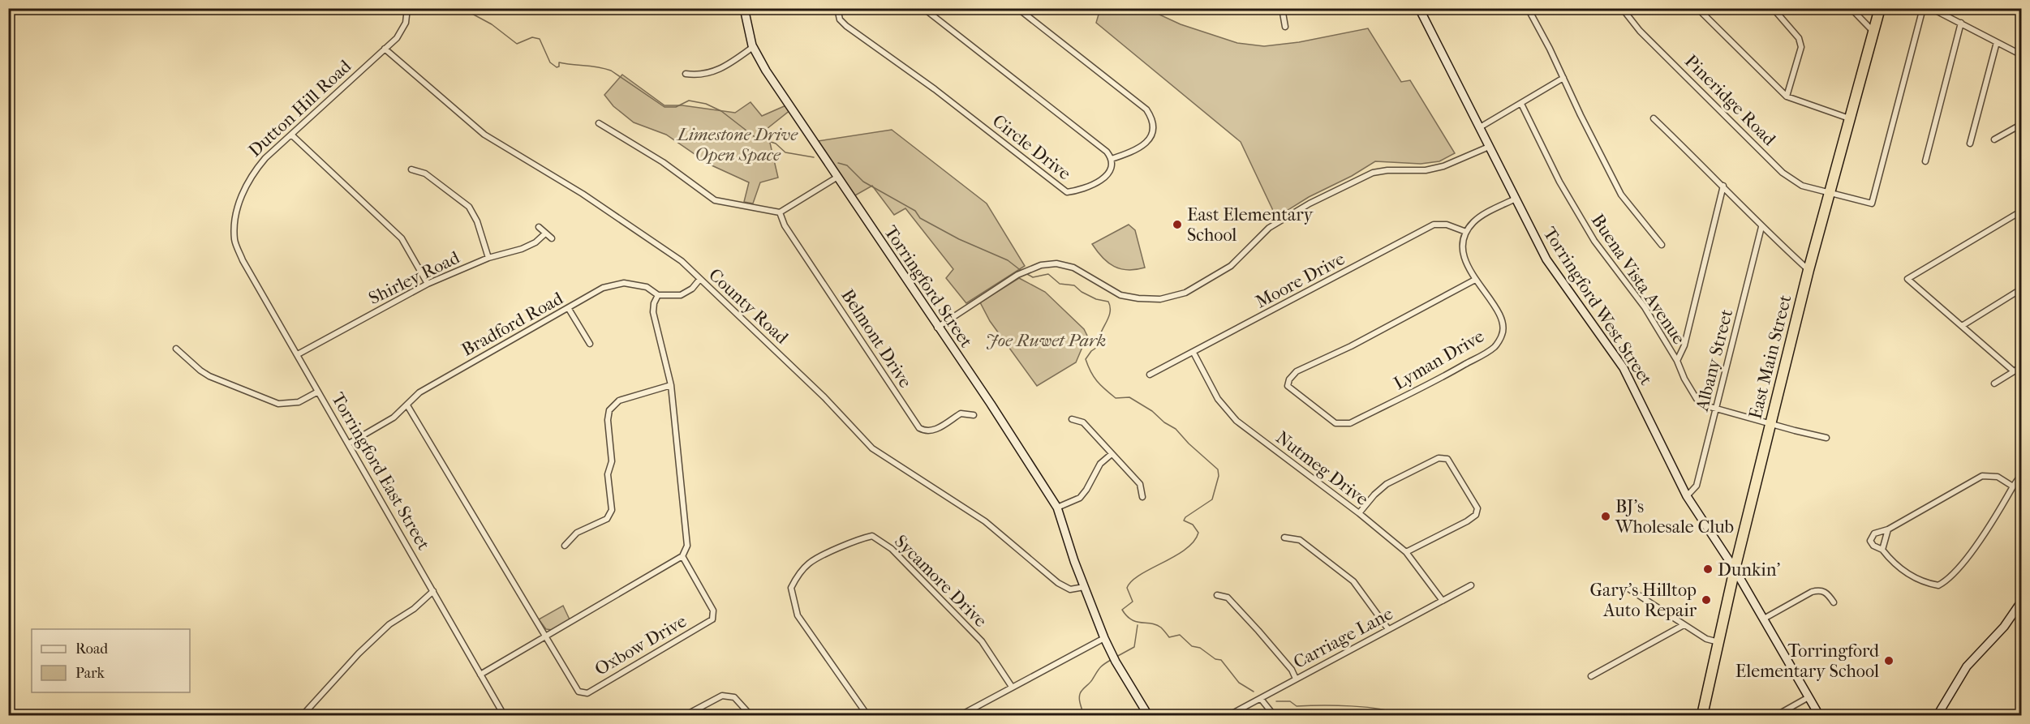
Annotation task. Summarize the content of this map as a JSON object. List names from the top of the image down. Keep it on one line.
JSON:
{"streets":{"highway":["East Main Street"],"main road":["Torringford Street","Torringford West Street"],"street":["Pineridge Road","Dutton Hill Road","Circle Drive","Shirley Road","Buena Vista Avenue","Moore Drive","County Road","Bradford Road","Belmont Drive","Lyman Drive","Albany Street","Nutmeg Drive","Torringford East Street","Sycamore Drive","Carriage Lane","Oxbow Drive"]},"crossings":[["Pineridge Road","East Main Street"],["Dutton Hill Road","County Road"],["Dutton Hill Road","Torringford East Street"],["Shirley Road","Torringford East Street"],["Buena Vista Avenue","East Main Street"],["Buena Vista Avenue","Albany Street"],["Moore Drive","Lyman Drive"],["Moore Drive","Nutmeg Drive"],["Torringford Street","County Road"],["County Road","Bradford Road"],["Torringford West Street","East Main Street"],["Torringford West Street","Albany Street"],["Bradford Road","Torringford East Street"],["Bradford Road","Oxbow Drive"],["Nutmeg Drive","Carriage Lane"]],"parks":["Limestone Drive Open Space","Joe Ruwet Park"],"places":["East Elementary School","BJ's Wholesale Club","Dunkin'","Gary's Hilltop Auto Repair","Torringford Elementary School"],"legend":["Road","Park"]}
